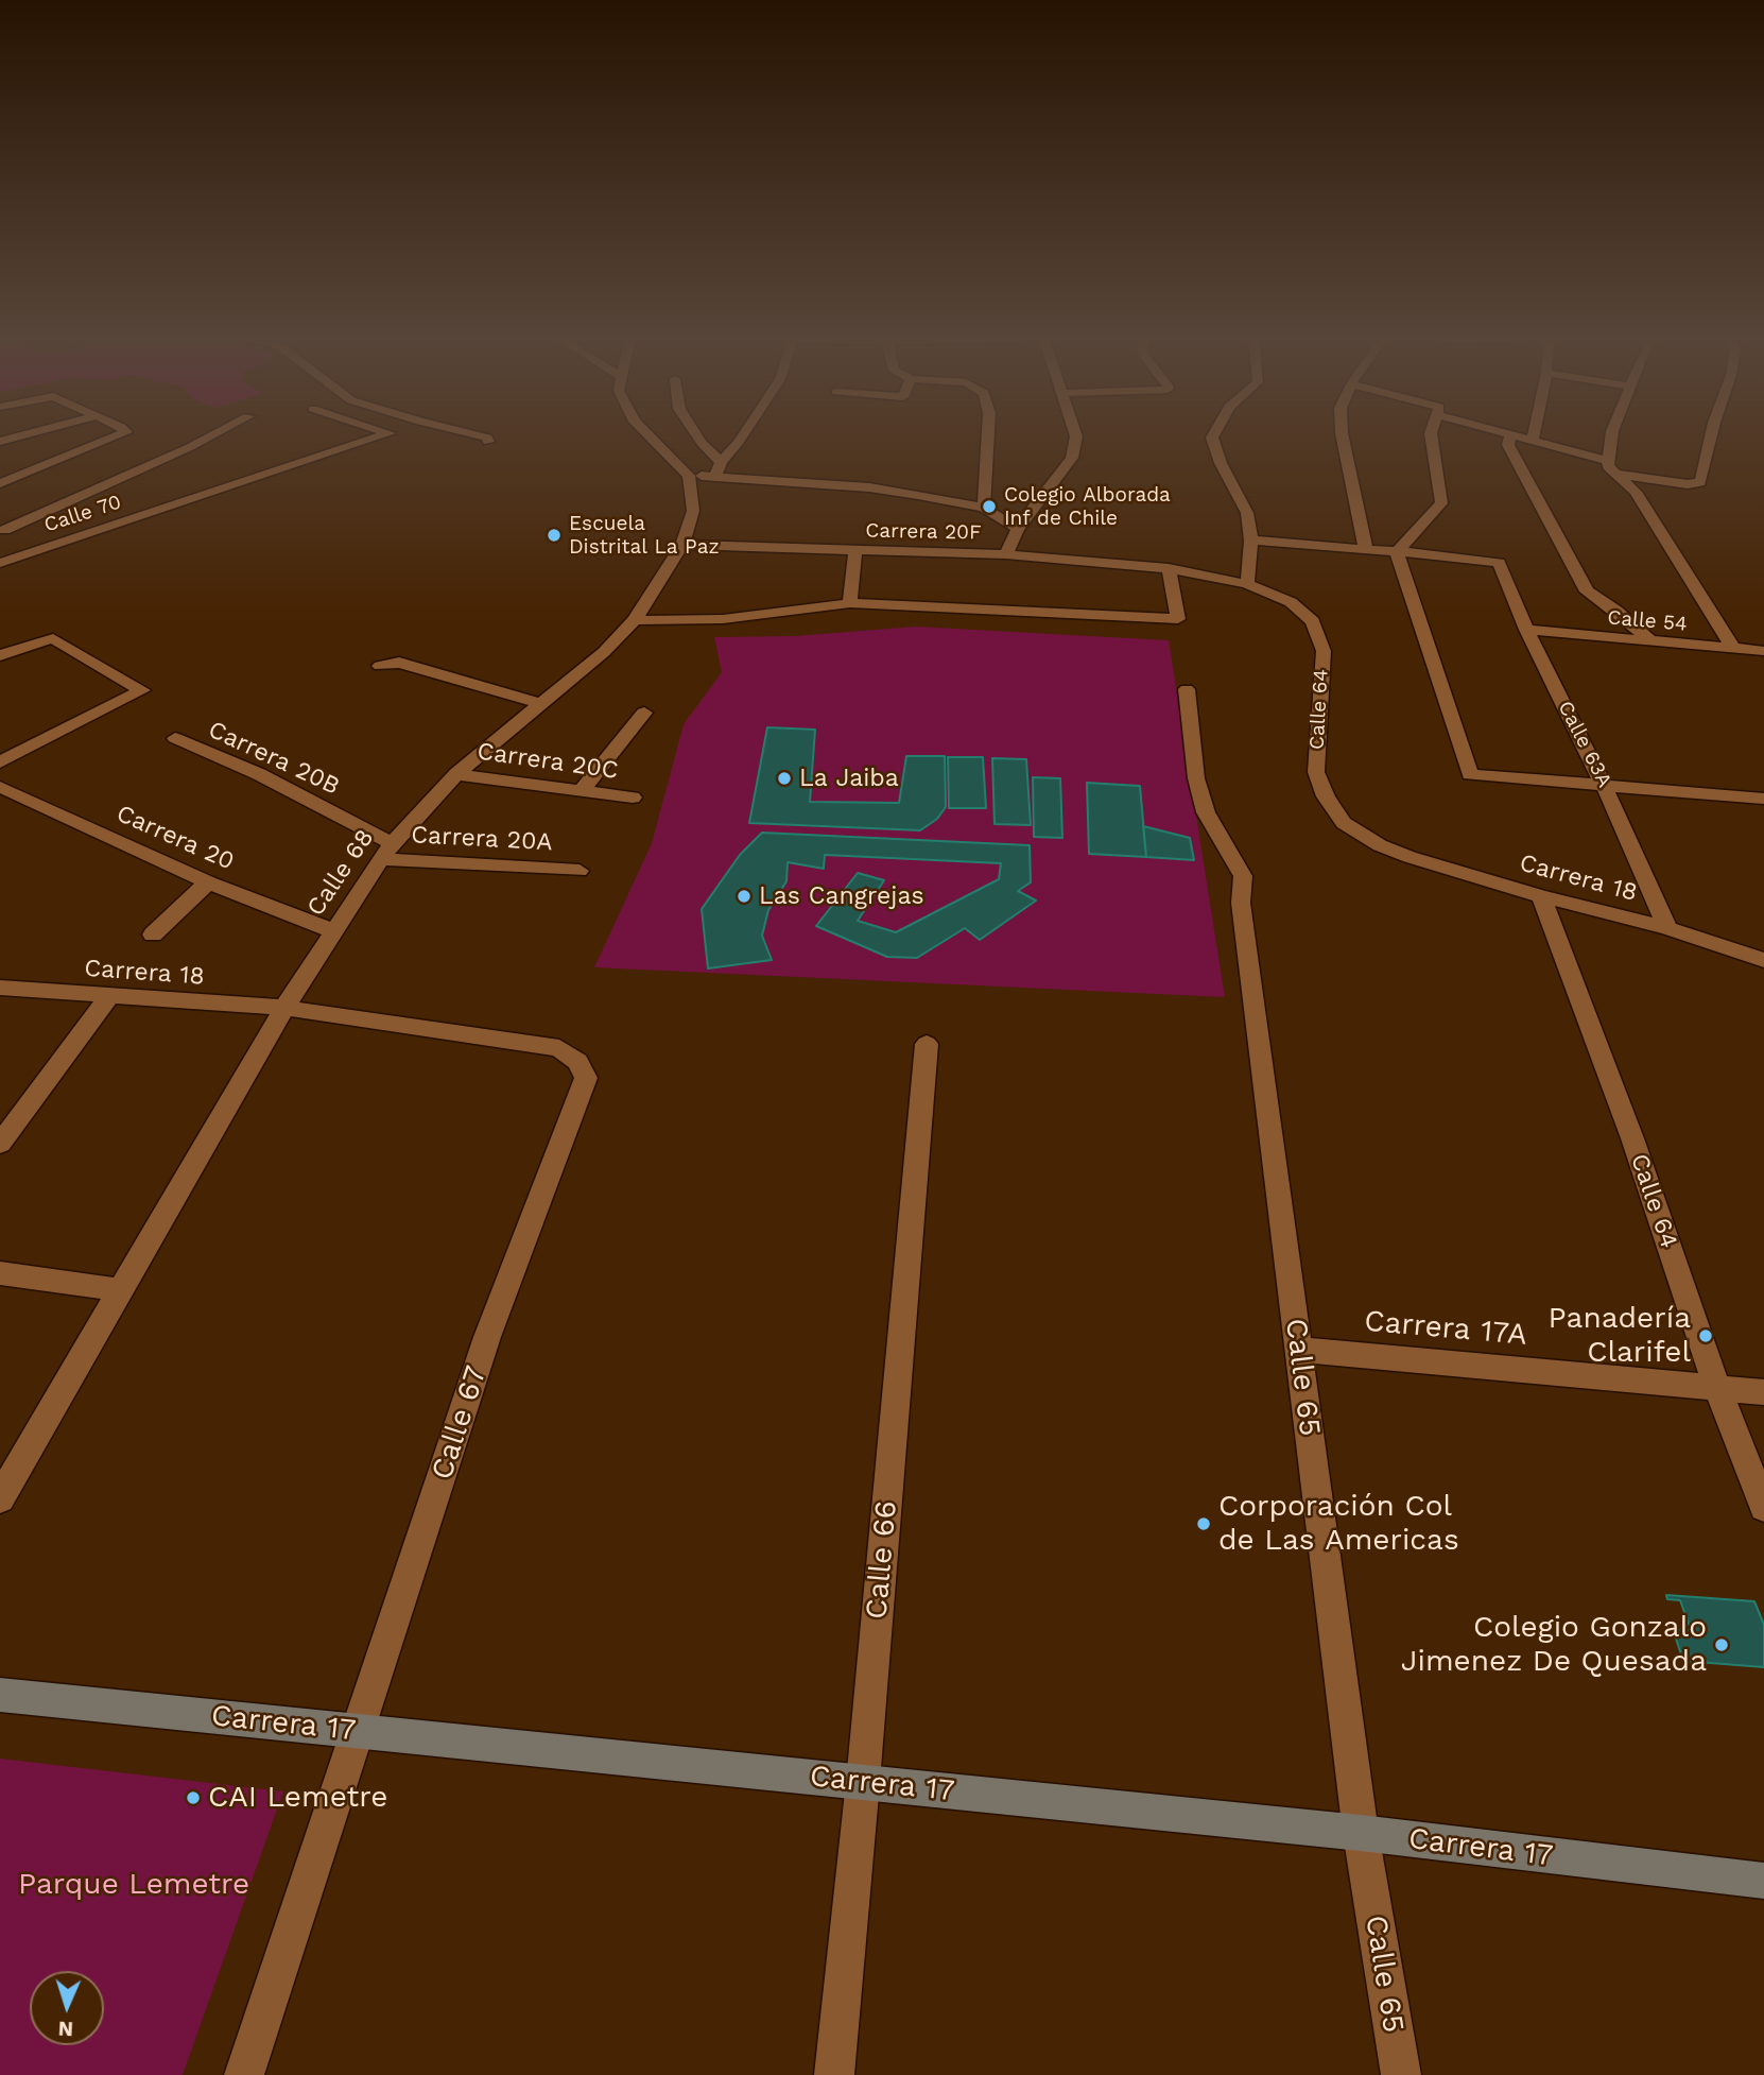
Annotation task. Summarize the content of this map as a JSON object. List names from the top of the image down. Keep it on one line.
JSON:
{"streets":{"main road":["Carrera 17"],"street":["Calle 70","Carrera 20F","Calle 54","Calle 64","Calle 63A","Carrera 20B","Carrera 20C","Carrera 20","Carrera 20A","Calle 68","Carrera 18","Carrera 17A","Calle 65","Calle 67","Calle 66"]},"crossings":[["Carrera 20F","Calle 64"],["Carrera 20F","Calle 68"],["Calle 54","Calle 63A"],["Calle 64","Carrera 18"],["Calle 64","Carrera 17A"],["Calle 63A","Carrera 18"],["Carrera 20B","Carrera 20A"],["Carrera 20B","Calle 68"],["Carrera 20C","Calle 68"],["Carrera 20","Calle 68"],["Carrera 20A","Calle 68"],["Calle 68","Carrera 18"],["Calle 68","Calle 67"],["Carrera 18","Calle 67"],["Carrera 17A","Calle 65"],["Calle 65","Carrera 17"],["Calle 67","Carrera 17"],["Calle 66","Carrera 17"]],"parks":["Parque Lemetre"],"places":["Colegio Alborada Inf de Chile","Escuela Distrital La Paz","La Jaiba","Las Cangrejas","Panadería Clarifel","Corporación Col de Las Americas","Colegio Gonzalo Jimenez De Quesada","CAI Lemetre"],"north":"bottom"}
